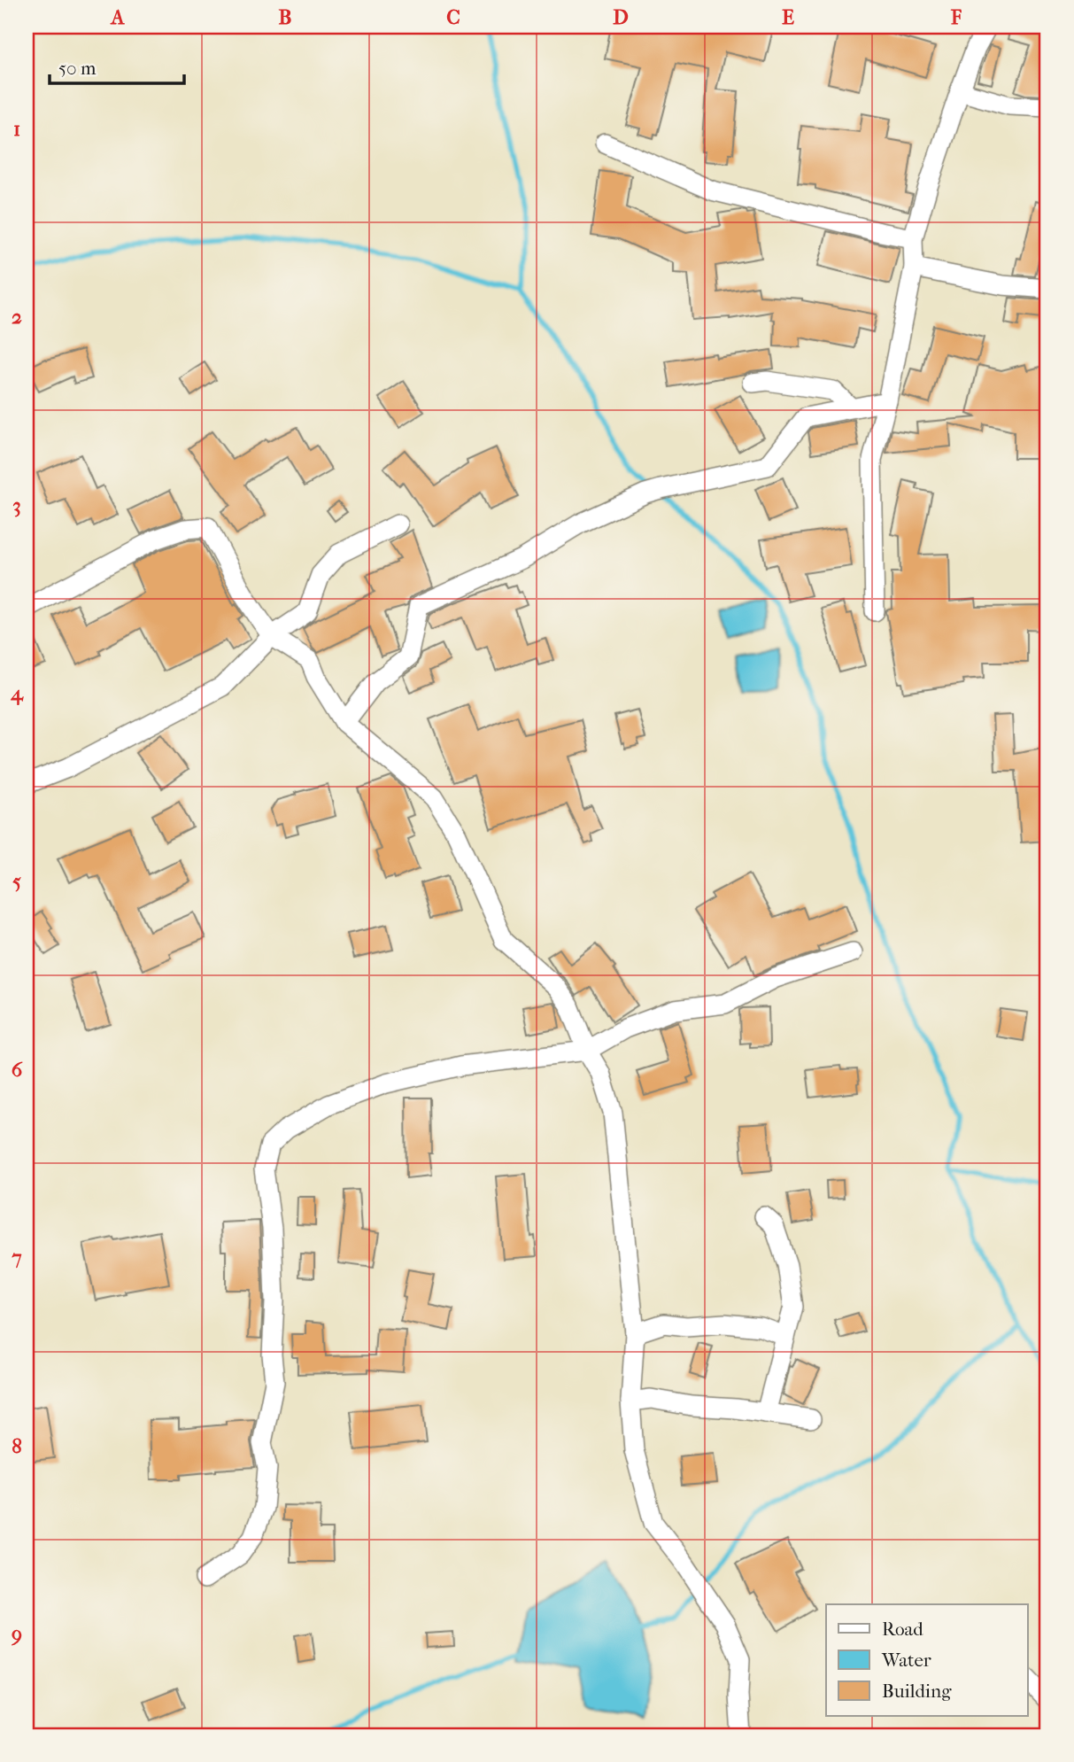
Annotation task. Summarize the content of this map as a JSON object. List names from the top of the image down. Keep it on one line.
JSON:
{"legend":["Road","Water","Building"],"scale_bar":"50 m","grid":{"columns":["A","B","C","D","E","F"],"rows":["1","2","3","4","5","6","7","8","9"]}}
